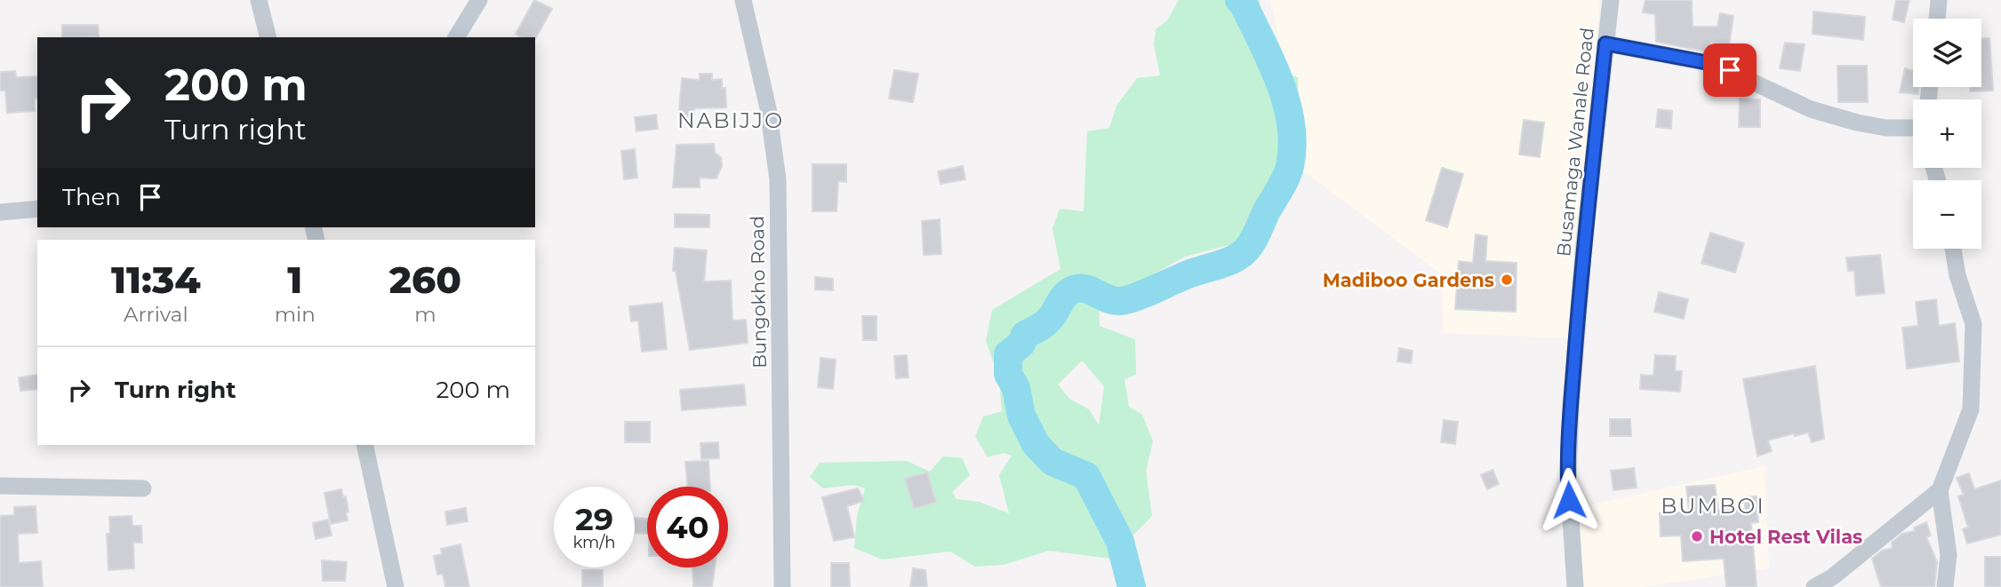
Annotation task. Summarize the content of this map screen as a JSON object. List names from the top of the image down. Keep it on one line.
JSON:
{"streets":{"street":["Busamaga Wanale Road","Bungokho Road"]},"districts":["NABIJJO","BUMBOI"],"places":["Madiboo Gardens","Hotel Rest Vilas"],"page":{"map_buttons":["+","−"],"turn":["200 m","Turn right"],"then":"Then","eta":["11:34","Arrival","1","min","260","m"],"list":[{"name":"Turn right","value":"200 m"}],"speed":"29 km/h","limit":"40"}}
